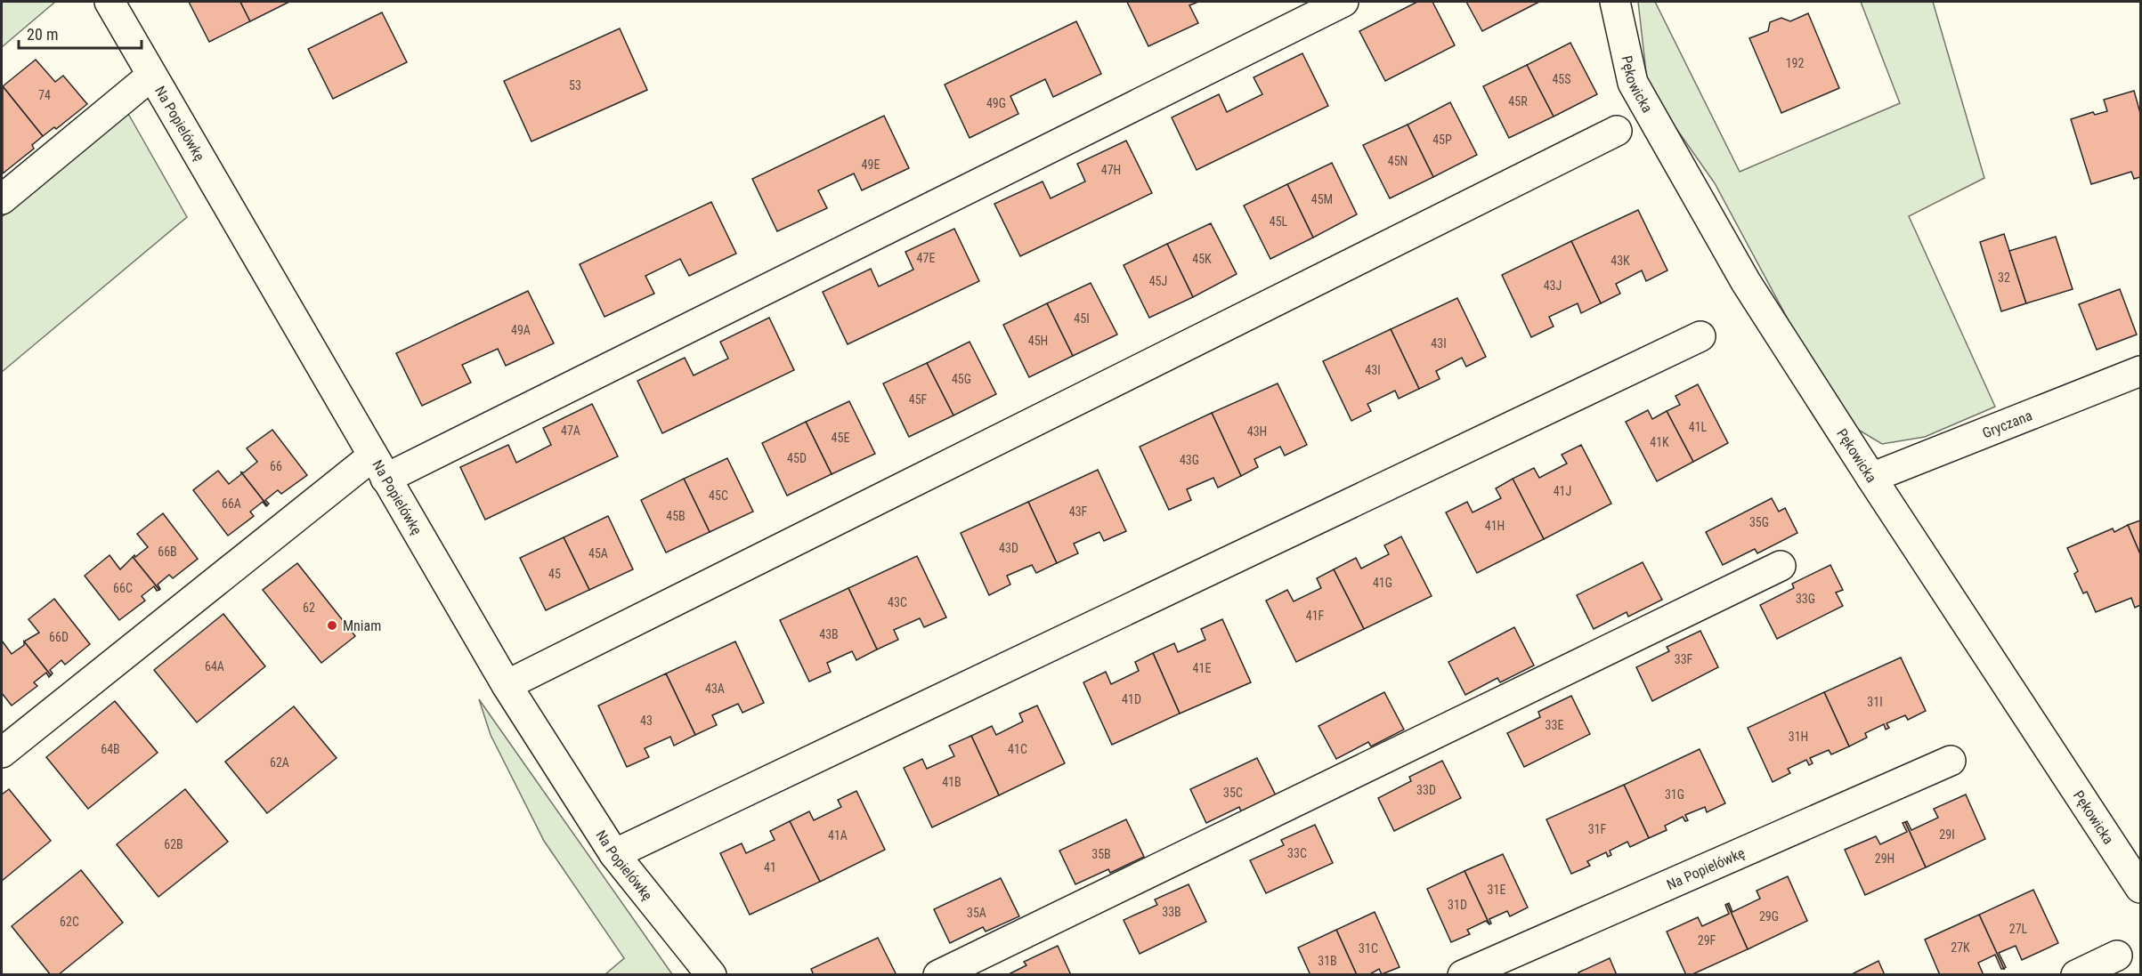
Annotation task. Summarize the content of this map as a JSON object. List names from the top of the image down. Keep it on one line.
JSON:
{"streets":{"street":["Pękowicka","Na Popielówkę","Gryczana"]},"crossings":[["Pękowicka","Gryczana"]],"places":["Mniam"],"house_numbers":["192","45S","53","74","45R","49G","45P","45N","49E","47H","45M","45L","47E","45K","43K","32","45J","43J","45I","49A","45H","43I","43I","45G","45F","41L","47A","43H","45E","41K","45D","43G","66","41J","45C","66A","43F","45B","35G","41H","43D","66B","45A","45","41G","66C","33G","43C","62","41F","43B","66D","33F","64A","41E","43A","41D","31I","43","33E","31H","64B","41C","62A","41B","33D","35C","31G","31F","29I","41A","62B","33C","35B","29H","41","31E","31D","33B","35A","29G","62C","27L","29F","27K","31C","31B"],"scale_bar":"20 m"}
